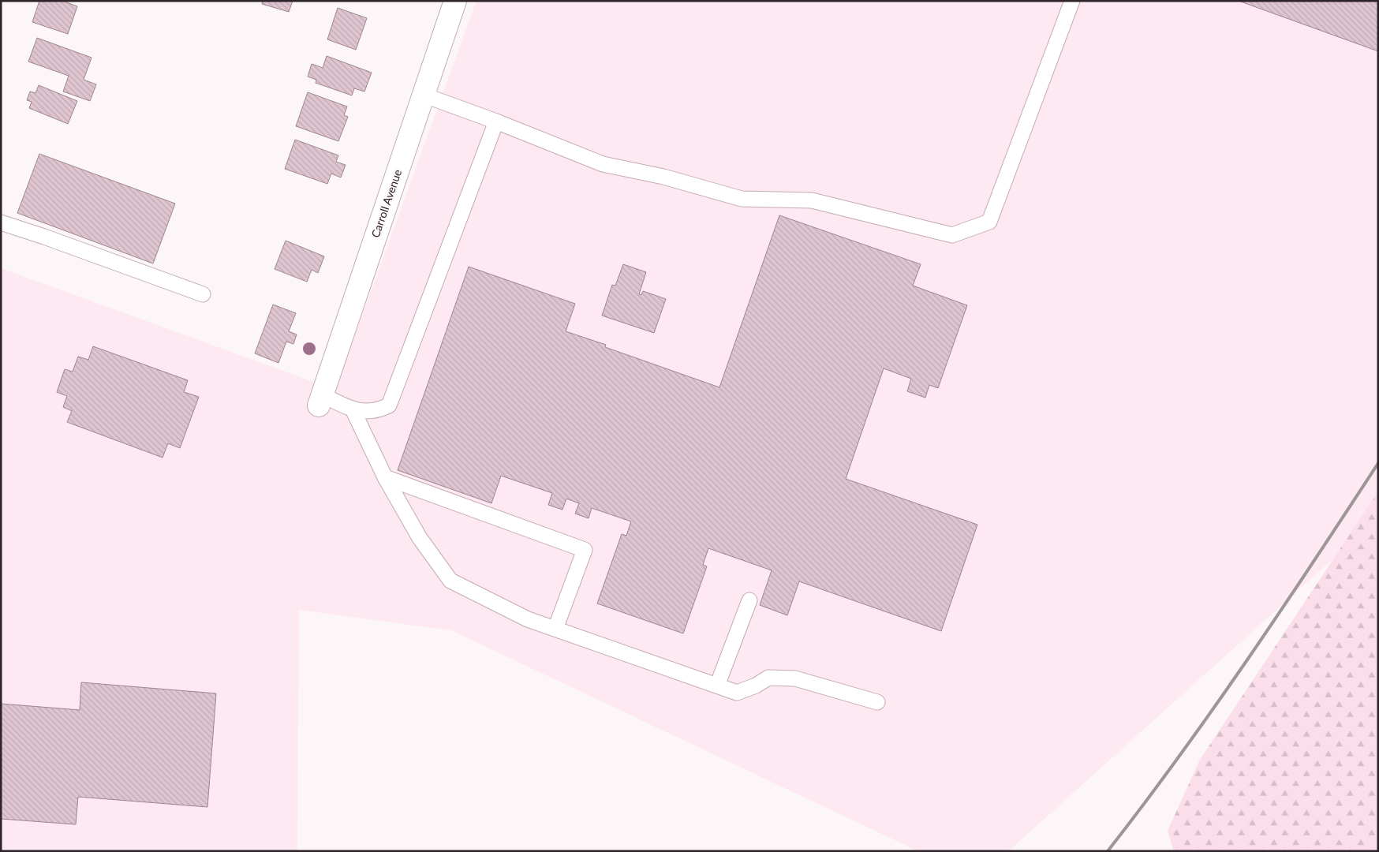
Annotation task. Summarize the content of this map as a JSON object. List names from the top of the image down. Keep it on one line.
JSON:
{"streets":{"street":["Carroll Avenue"]}}
